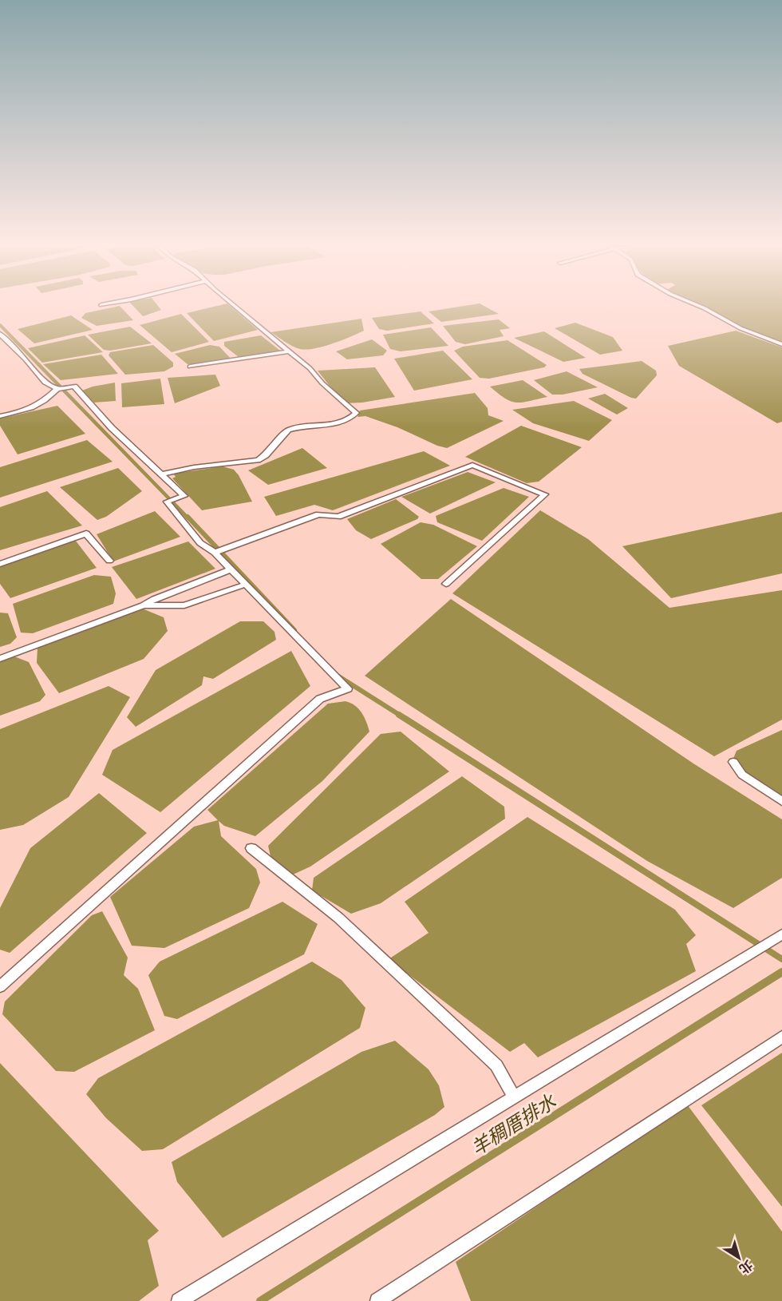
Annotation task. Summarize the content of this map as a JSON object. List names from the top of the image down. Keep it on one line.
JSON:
{"water":["羊稠厝排水"],"north":"bottom right"}
